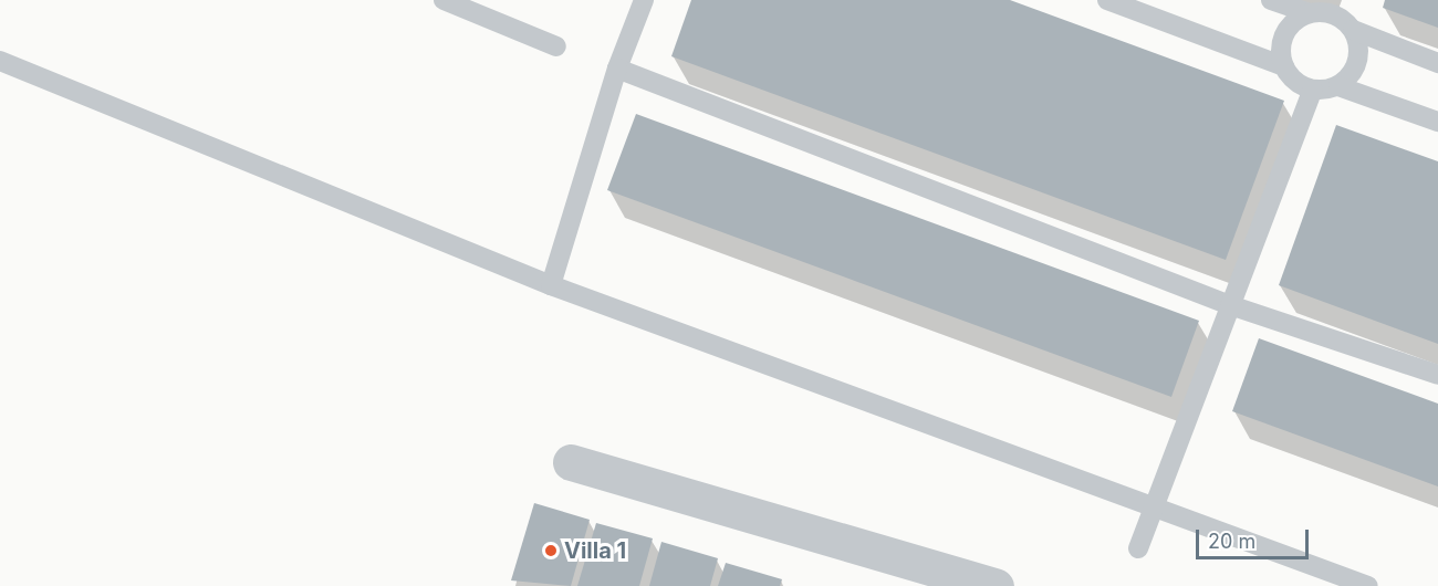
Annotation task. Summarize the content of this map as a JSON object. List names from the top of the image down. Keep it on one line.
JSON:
{"places":["Villa 1"],"scale_bar":"20 m"}
